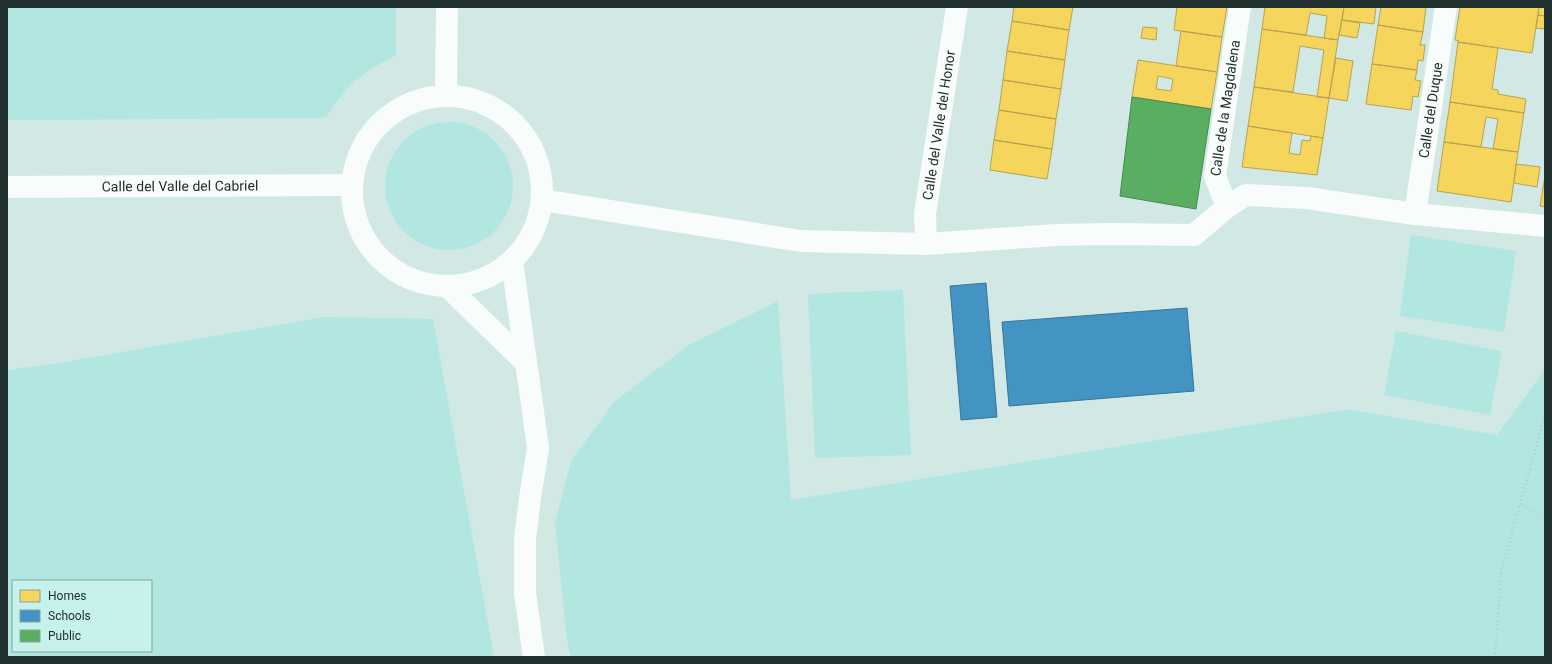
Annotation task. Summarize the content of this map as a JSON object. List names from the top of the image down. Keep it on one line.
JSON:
{"streets":{"street":["Calle de la Magdalena","Calle del Duque","Calle del Valle del Honor","Calle del Valle del Cabriel"]},"legend":["Homes","Schools","Public"]}
